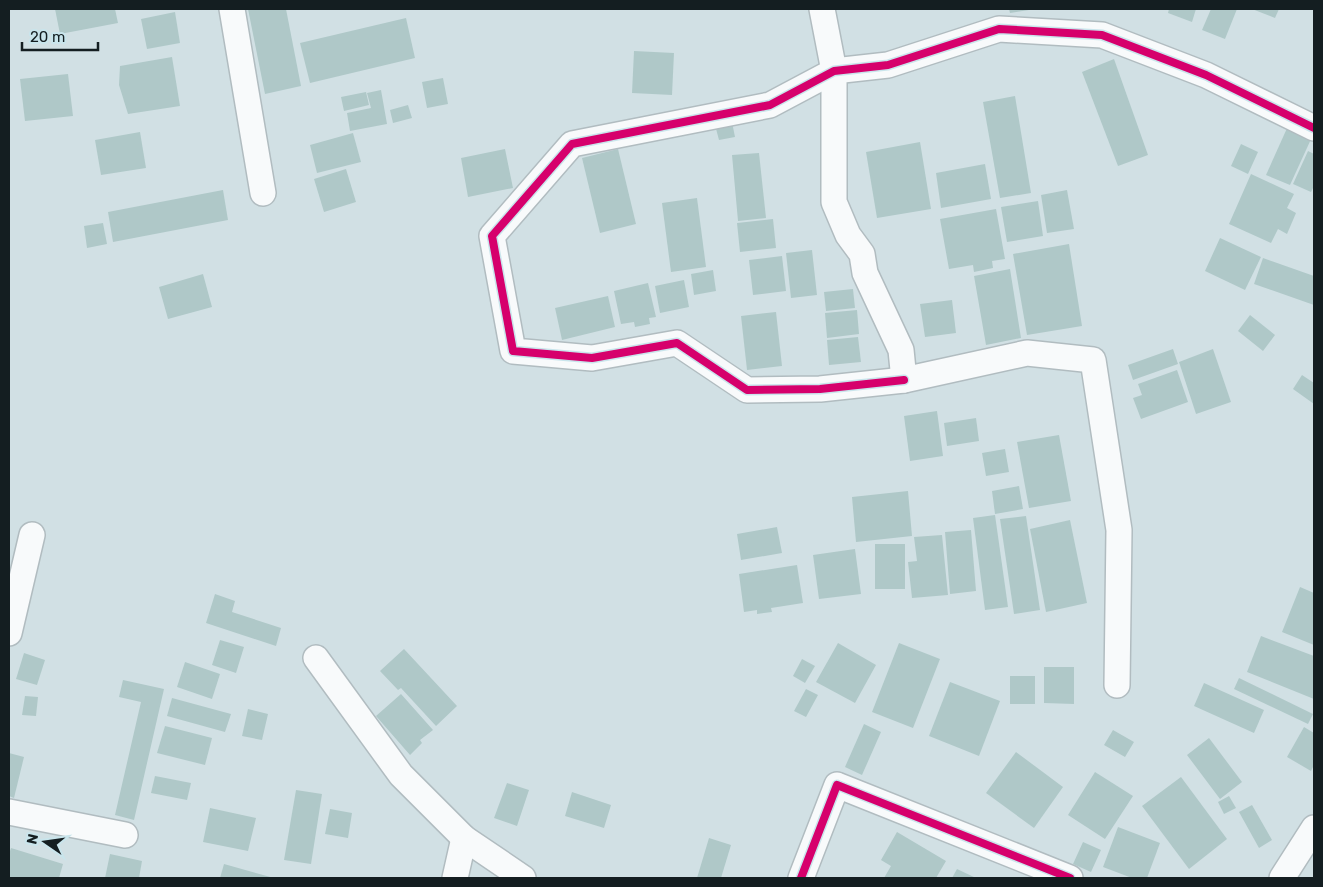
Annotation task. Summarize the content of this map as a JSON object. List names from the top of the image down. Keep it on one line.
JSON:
{"scale_bar":"20 m","north":"left"}
